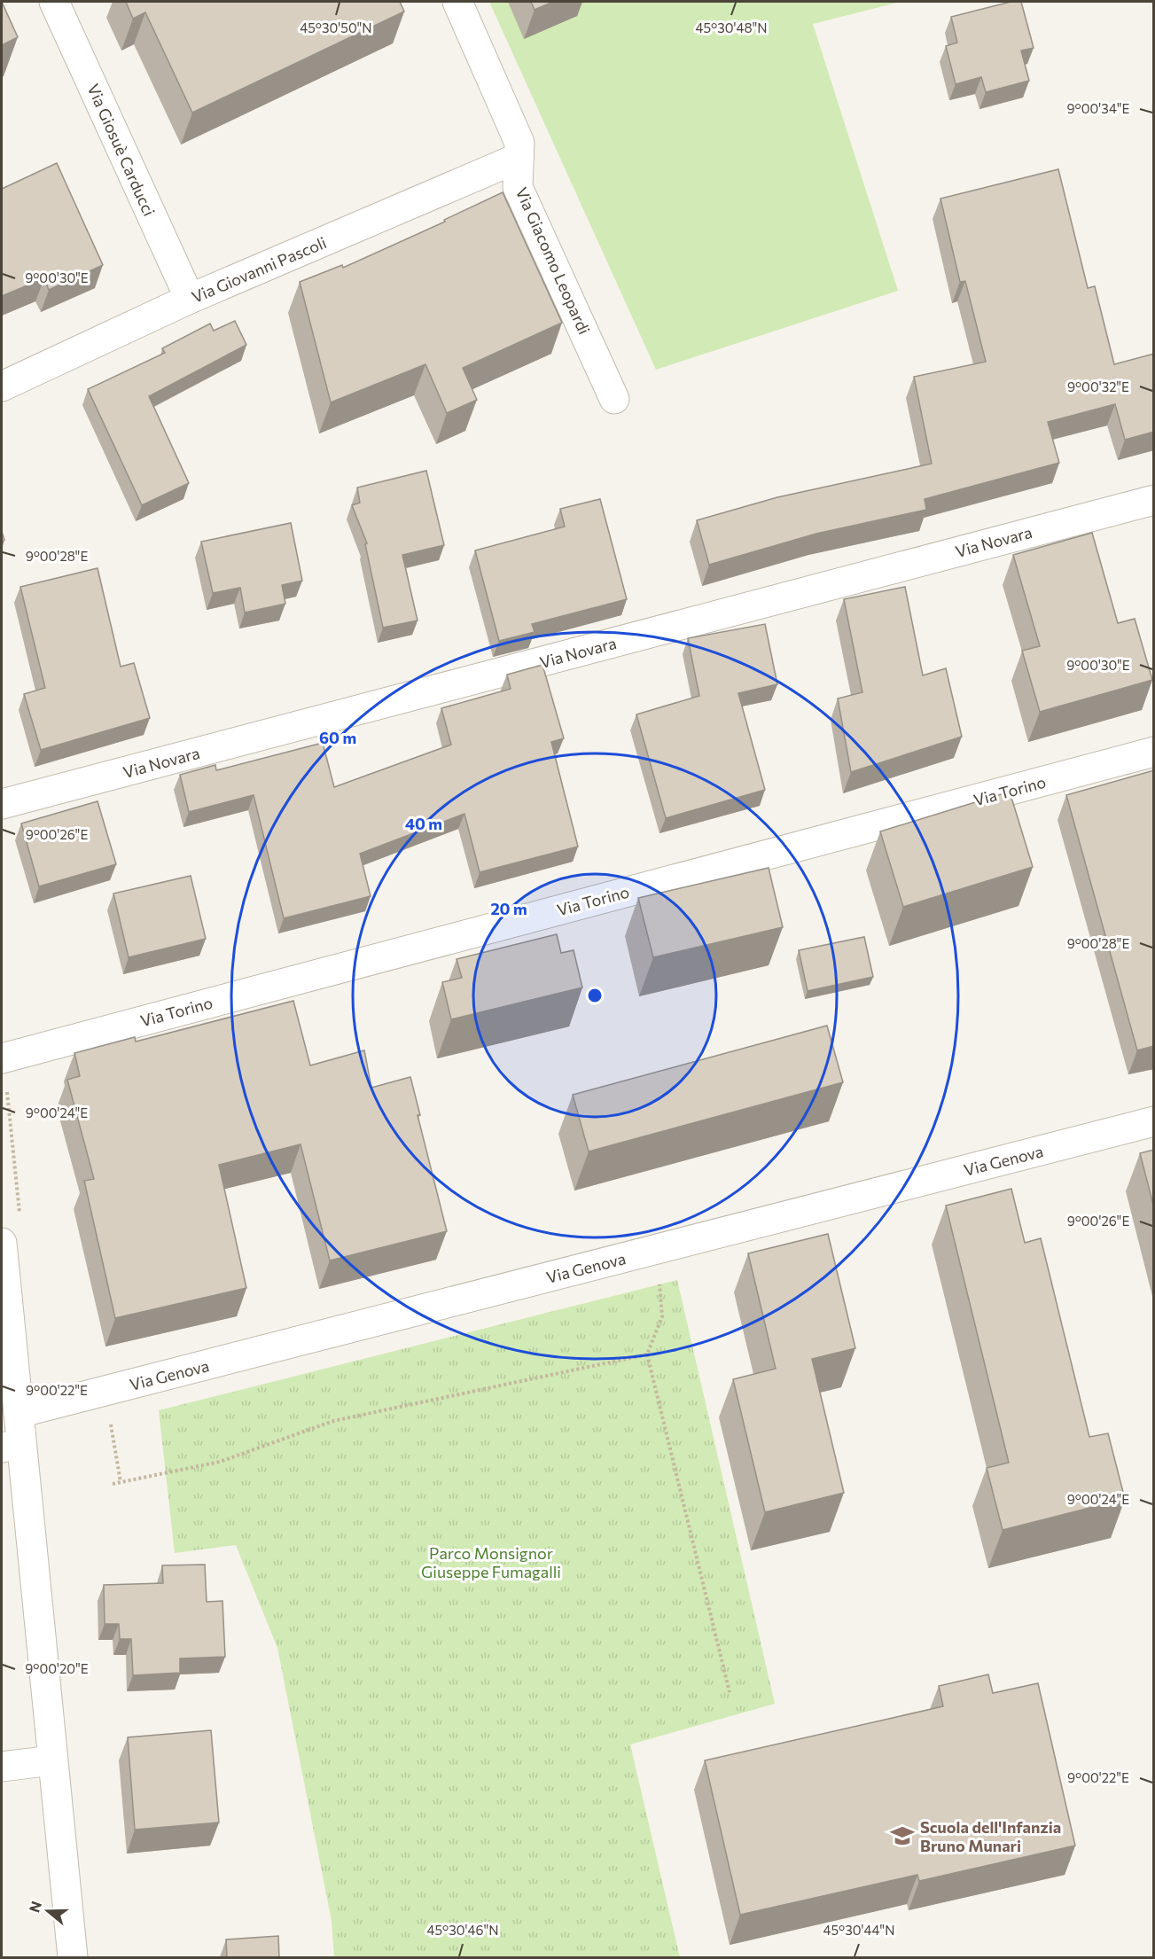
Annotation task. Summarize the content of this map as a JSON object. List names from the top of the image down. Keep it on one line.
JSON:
{"streets":{"street":["Via Giosuè Carducci","Via Giacomo Leopardi","Via Giovanni Pascoli","Via Novara","Via Torino","Via Genova"]},"crossings":[["Via Giosuè Carducci","Via Giovanni Pascoli"],["Via Giacomo Leopardi","Via Giovanni Pascoli"]],"parks":["Parco Monsignor Giuseppe Fumagalli"],"places":{"school or university":["Scuola dell'Infanzia Bruno Munari"]},"north":"left","coordinates":["45°30'50\"N","45°30'48\"N","9°00'34\"E","9°00'30\"E","9°00'32\"E","9°00'28\"E","9°00'26\"E","9°00'24\"E","9°00'22\"E","9°00'20\"E","45°30'46\"N","45°30'44\"N"],"rings":["60 m","40 m","20 m"]}
